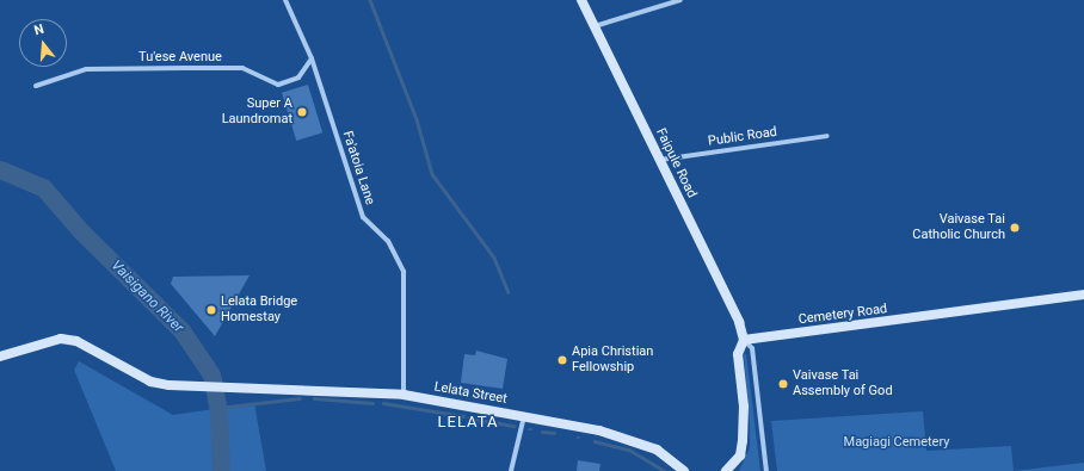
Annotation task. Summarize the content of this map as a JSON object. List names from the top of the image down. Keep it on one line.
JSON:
{"streets":{"street":["Tu'ese Avenue","Public Road","Faipule Road","Fa'atoia Lane","Cemetery Road","Lelata Street"]},"crossings":[["Tu'ese Avenue","Fa'atoia Lane"],["Public Road","Faipule Road"],["Faipule Road","Cemetery Road"],["Fa'atoia Lane","Lelata Street"]],"districts":["LELATA"],"water":["Vaisigano River"],"parks":["Magiagi Cemetery"],"places":["Super A Laundromat","Vaivase Tai Catholic Church","Lelata Bridge Homestay","Apia Christian Fellowship","Vaivase Tai Assembly of God"],"north":"top"}
